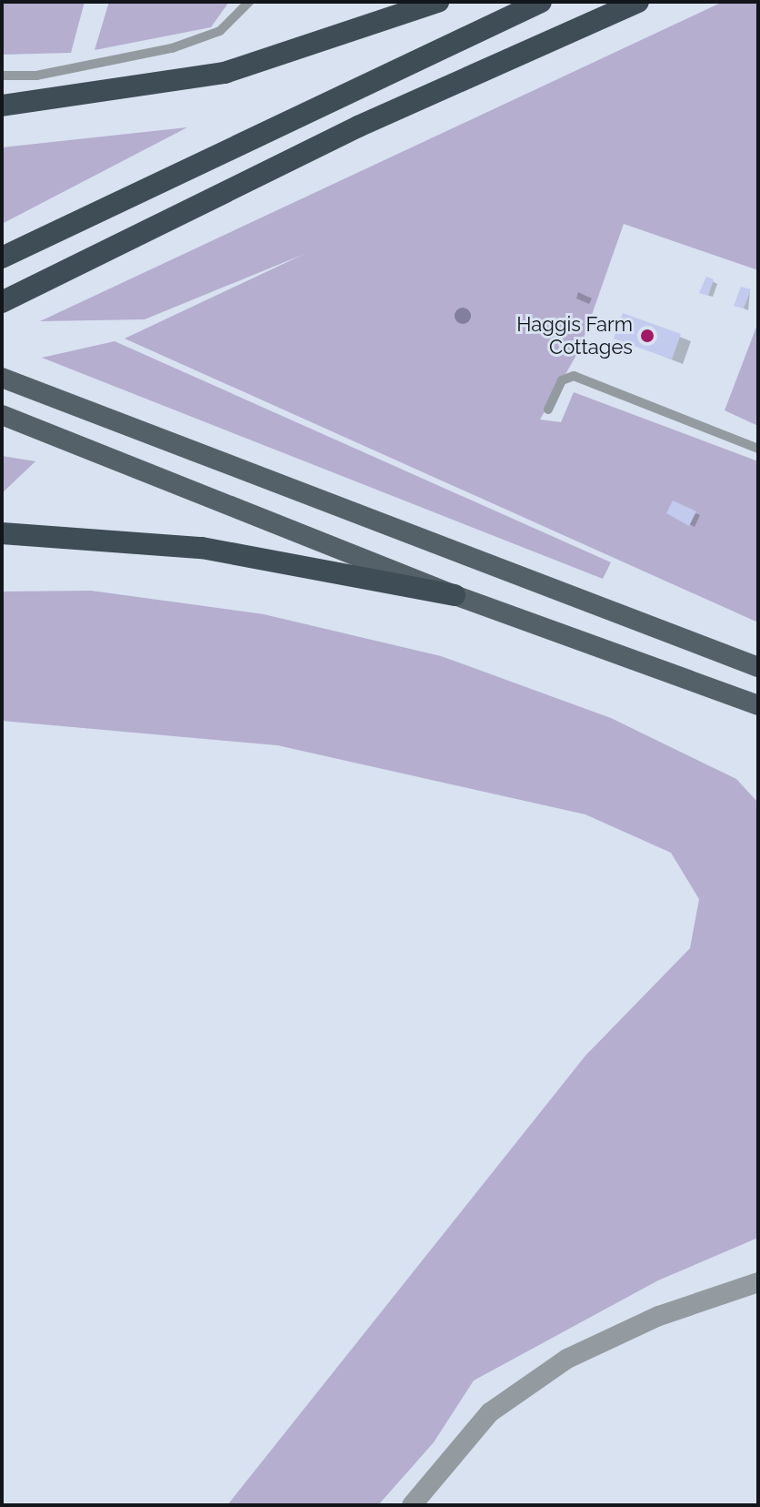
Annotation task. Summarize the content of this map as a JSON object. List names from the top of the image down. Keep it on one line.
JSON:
{"places":["Haggis Farm Cottages"]}
